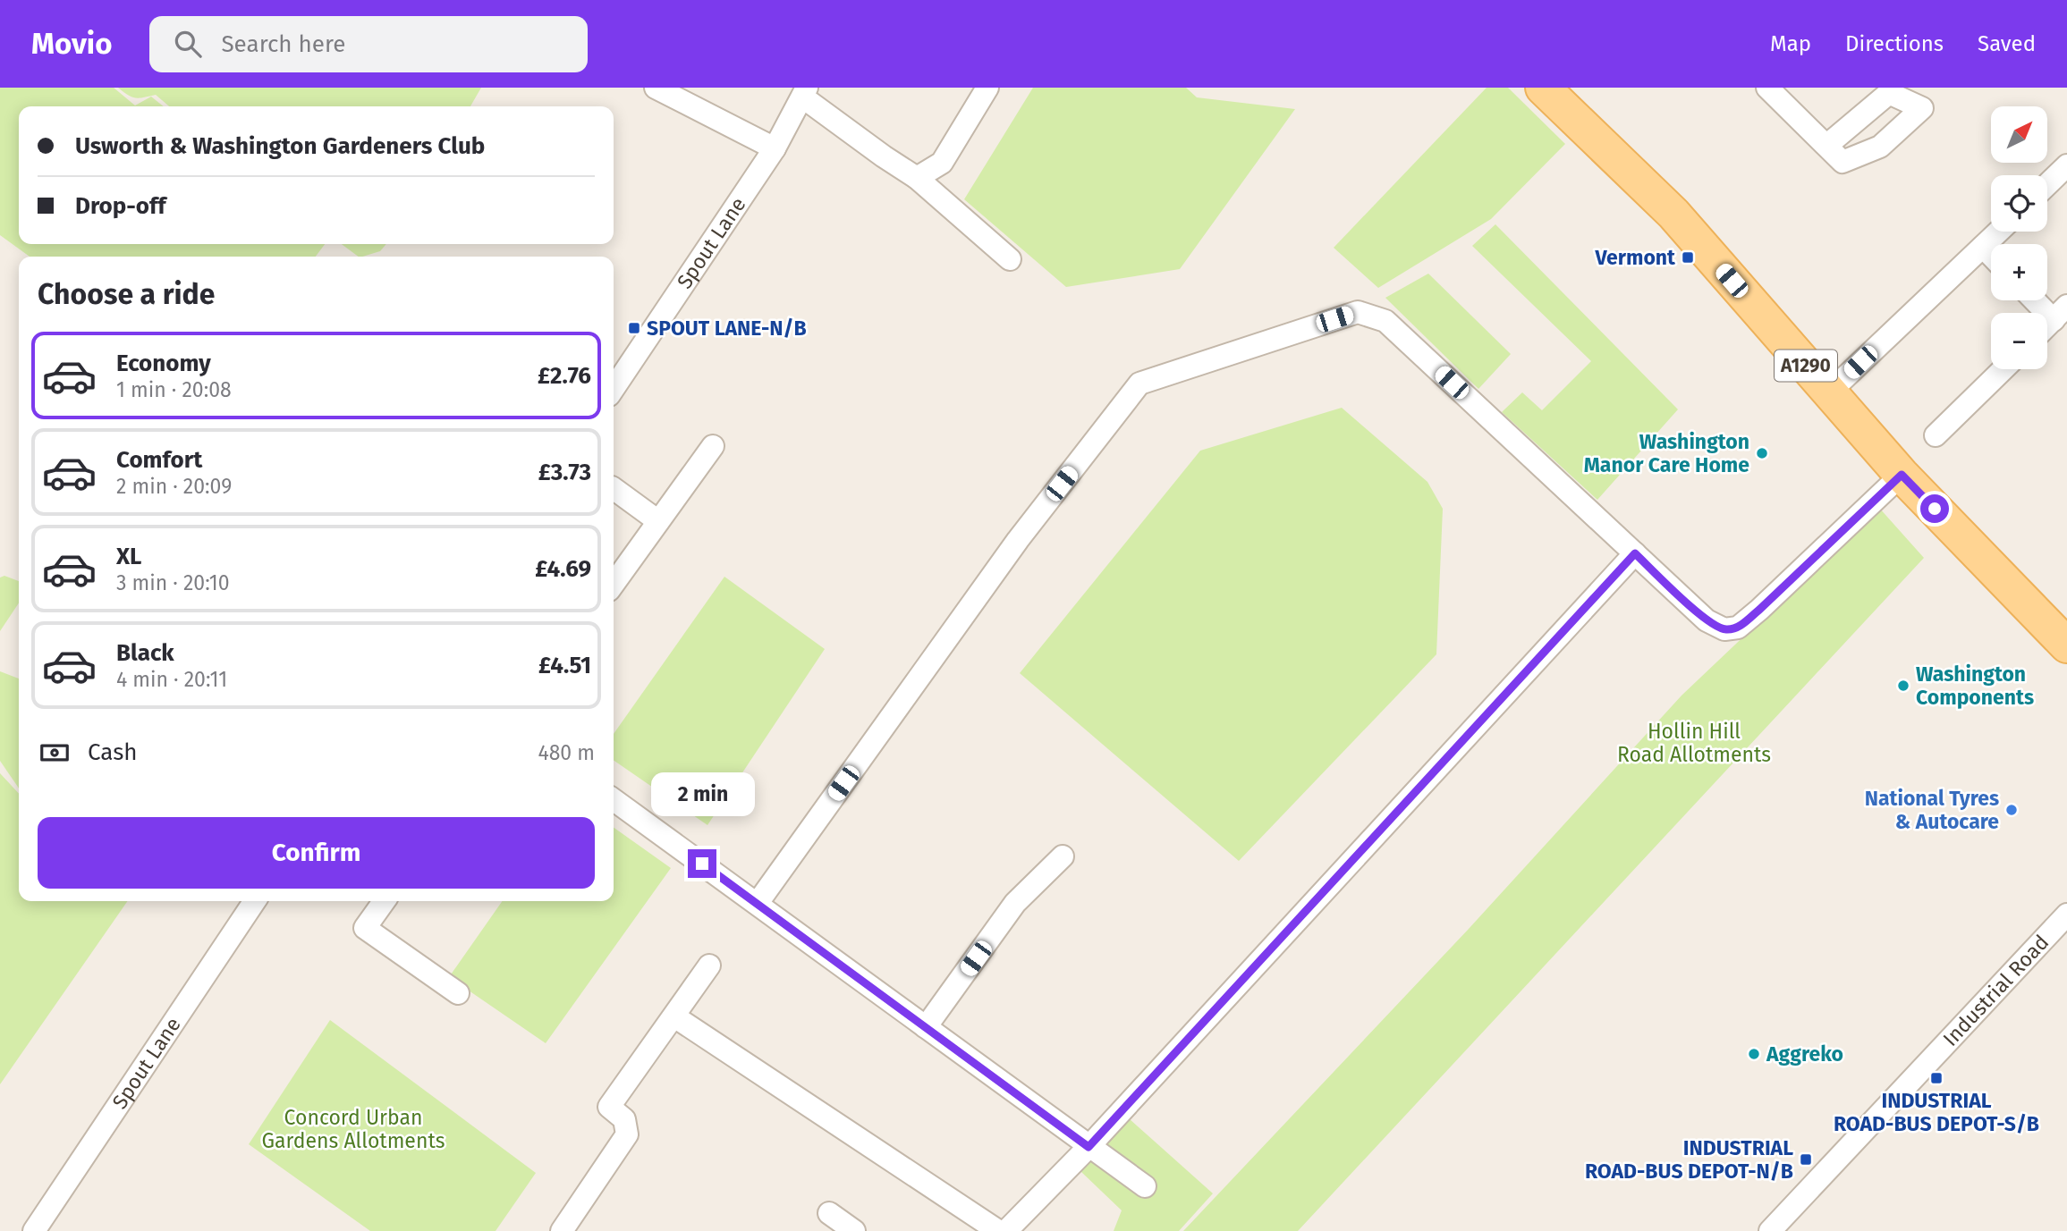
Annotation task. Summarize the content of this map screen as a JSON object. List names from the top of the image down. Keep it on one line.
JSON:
{"streets":{"main road":["A1290"],"street":["Spout Lane","Industrial Road"]},"parks":["Hollin Hill Road Allotments","Concord Urban Gardens Allotments"],"places":{"transit":["Vermont","SPOUT LANE-N/B","INDUSTRIAL ROAD-BUS DEPOT-S/B","INDUSTRIAL ROAD-BUS DEPOT-N/B"],"other":["Washington Manor Care Home","Washington Components","National Tyres & Autocare","Aggreko"]},"north":"top right","page":{"header":"Movio","search":"Search here","nav":["Map","Directions","Saved"],"map_buttons":["+","−"],"banner":["Usworth & Washington Gardeners Club","Drop-off"],"heading":"Choose a ride","list":[{"name":"Economy","note":"1 min · 20:08","value":"£2.76"},{"name":"Comfort","note":"2 min · 20:09","value":"£3.73"},{"name":"XL","note":"3 min · 20:10","value":"£4.69"},{"name":"Black","note":"4 min · 20:11","value":"£4.51"}],"pay":["Cash","480 m"],"bubble":"2 min","buttons":"Confirm"}}
